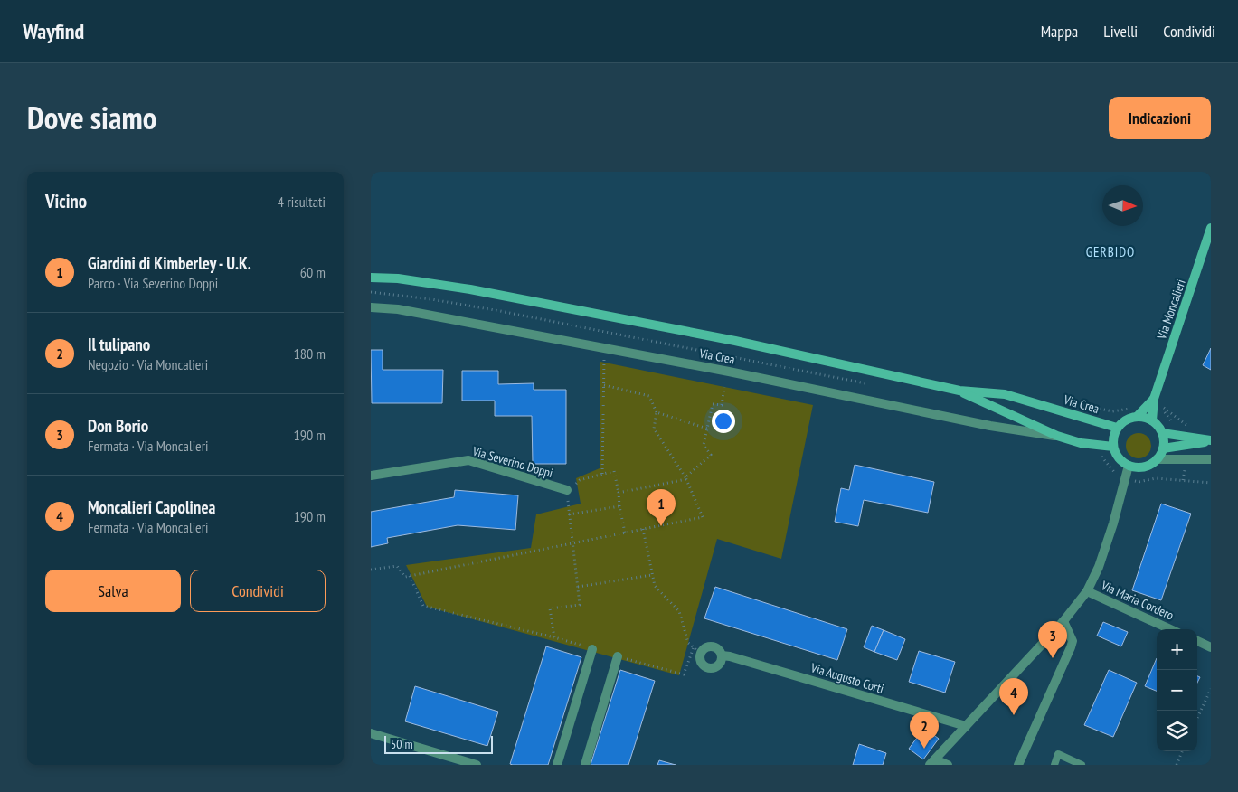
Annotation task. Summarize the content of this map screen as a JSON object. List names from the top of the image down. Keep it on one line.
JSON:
{"streets":{"street":["Via Moncalieri","Via Crea","Via Severino Doppi","Via Maria Cordero","Via Augusto Corti"]},"crossings":[["Via Moncalieri","Via Crea"]],"districts":["GERBIDO"],"scale_bar":"50 m","north":"right","page":{"header":"Wayfind","nav":["Mappa","Livelli","Condividi"],"title":"Dove siamo","buttons":["Indicazioni",["Salva","Condividi"]],"heading":["Vicino","4 risultati"],"list":[{"mark":"1","name":"Giardini di Kimberley - U.K.","note":"Parco · Via Severino Doppi","value":"60 m"},{"mark":"2","name":"Il tulipano","note":"Negozio · Via Moncalieri","value":"180 m"},{"mark":"3","name":"Don Borio","note":"Fermata · Via Moncalieri","value":"190 m"},{"mark":"4","name":"Moncalieri Capolinea","note":"Fermata · Via Moncalieri","value":"190 m"}],"pins":["1","3","4","2"],"map_buttons":["+","−"],"scale":"50 m"}}
